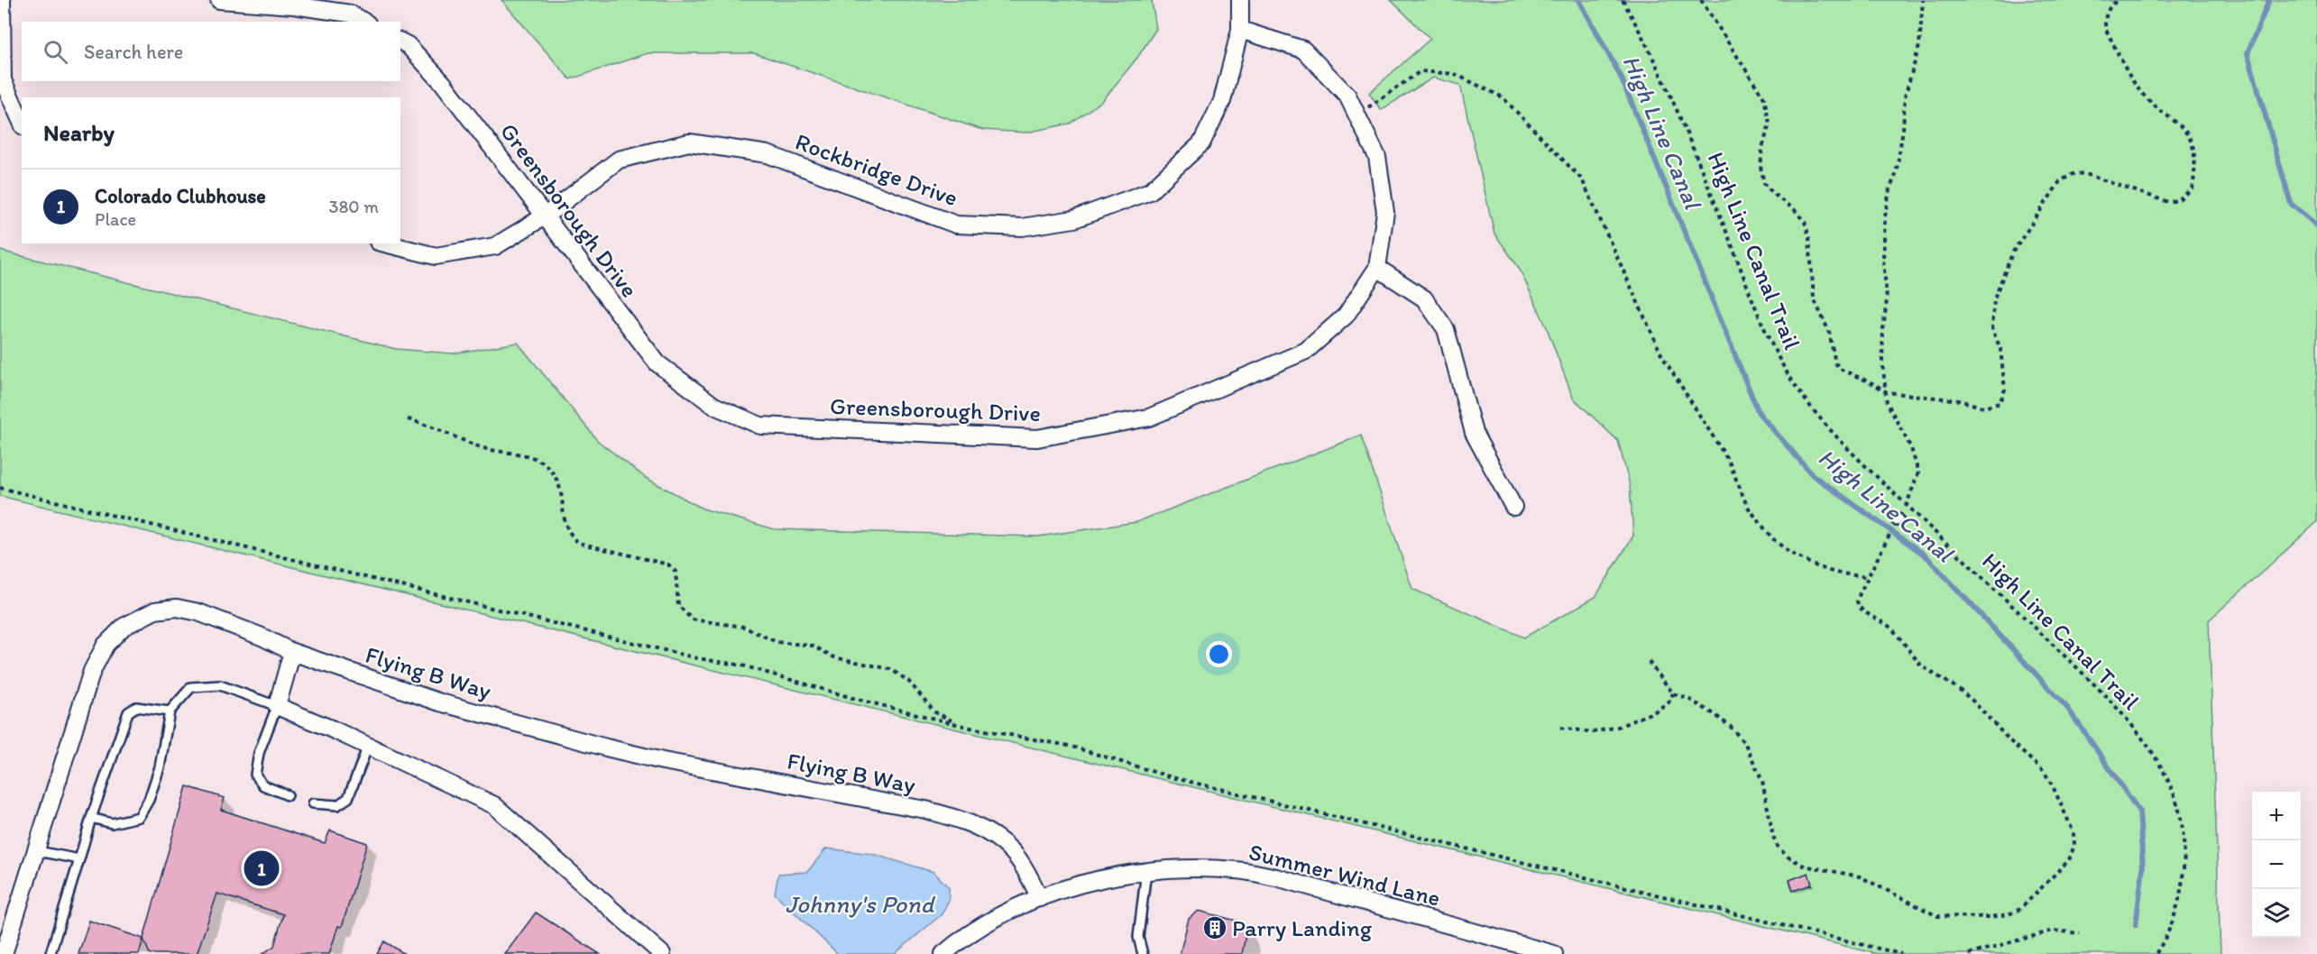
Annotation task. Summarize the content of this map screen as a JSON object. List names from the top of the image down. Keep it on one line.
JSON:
{"streets":{"street":["Rockbridge Drive","Greensborough Drive","Flying B Way","Summer Wind Lane"],"path":["High Line Canal Trail"]},"crossings":[["Rockbridge Drive","Greensborough Drive"],["Flying B Way","Summer Wind Lane"]],"water":["High Line Canal","Johnny's Pond"],"places":{"building":["Parry Landing"]},"page":{"search":"Search here","heading":"Nearby","list":[{"mark":"1","name":"Colorado Clubhouse","note":"Place","value":"380 m"}],"map_buttons":["+","−"],"pins":"1"}}
